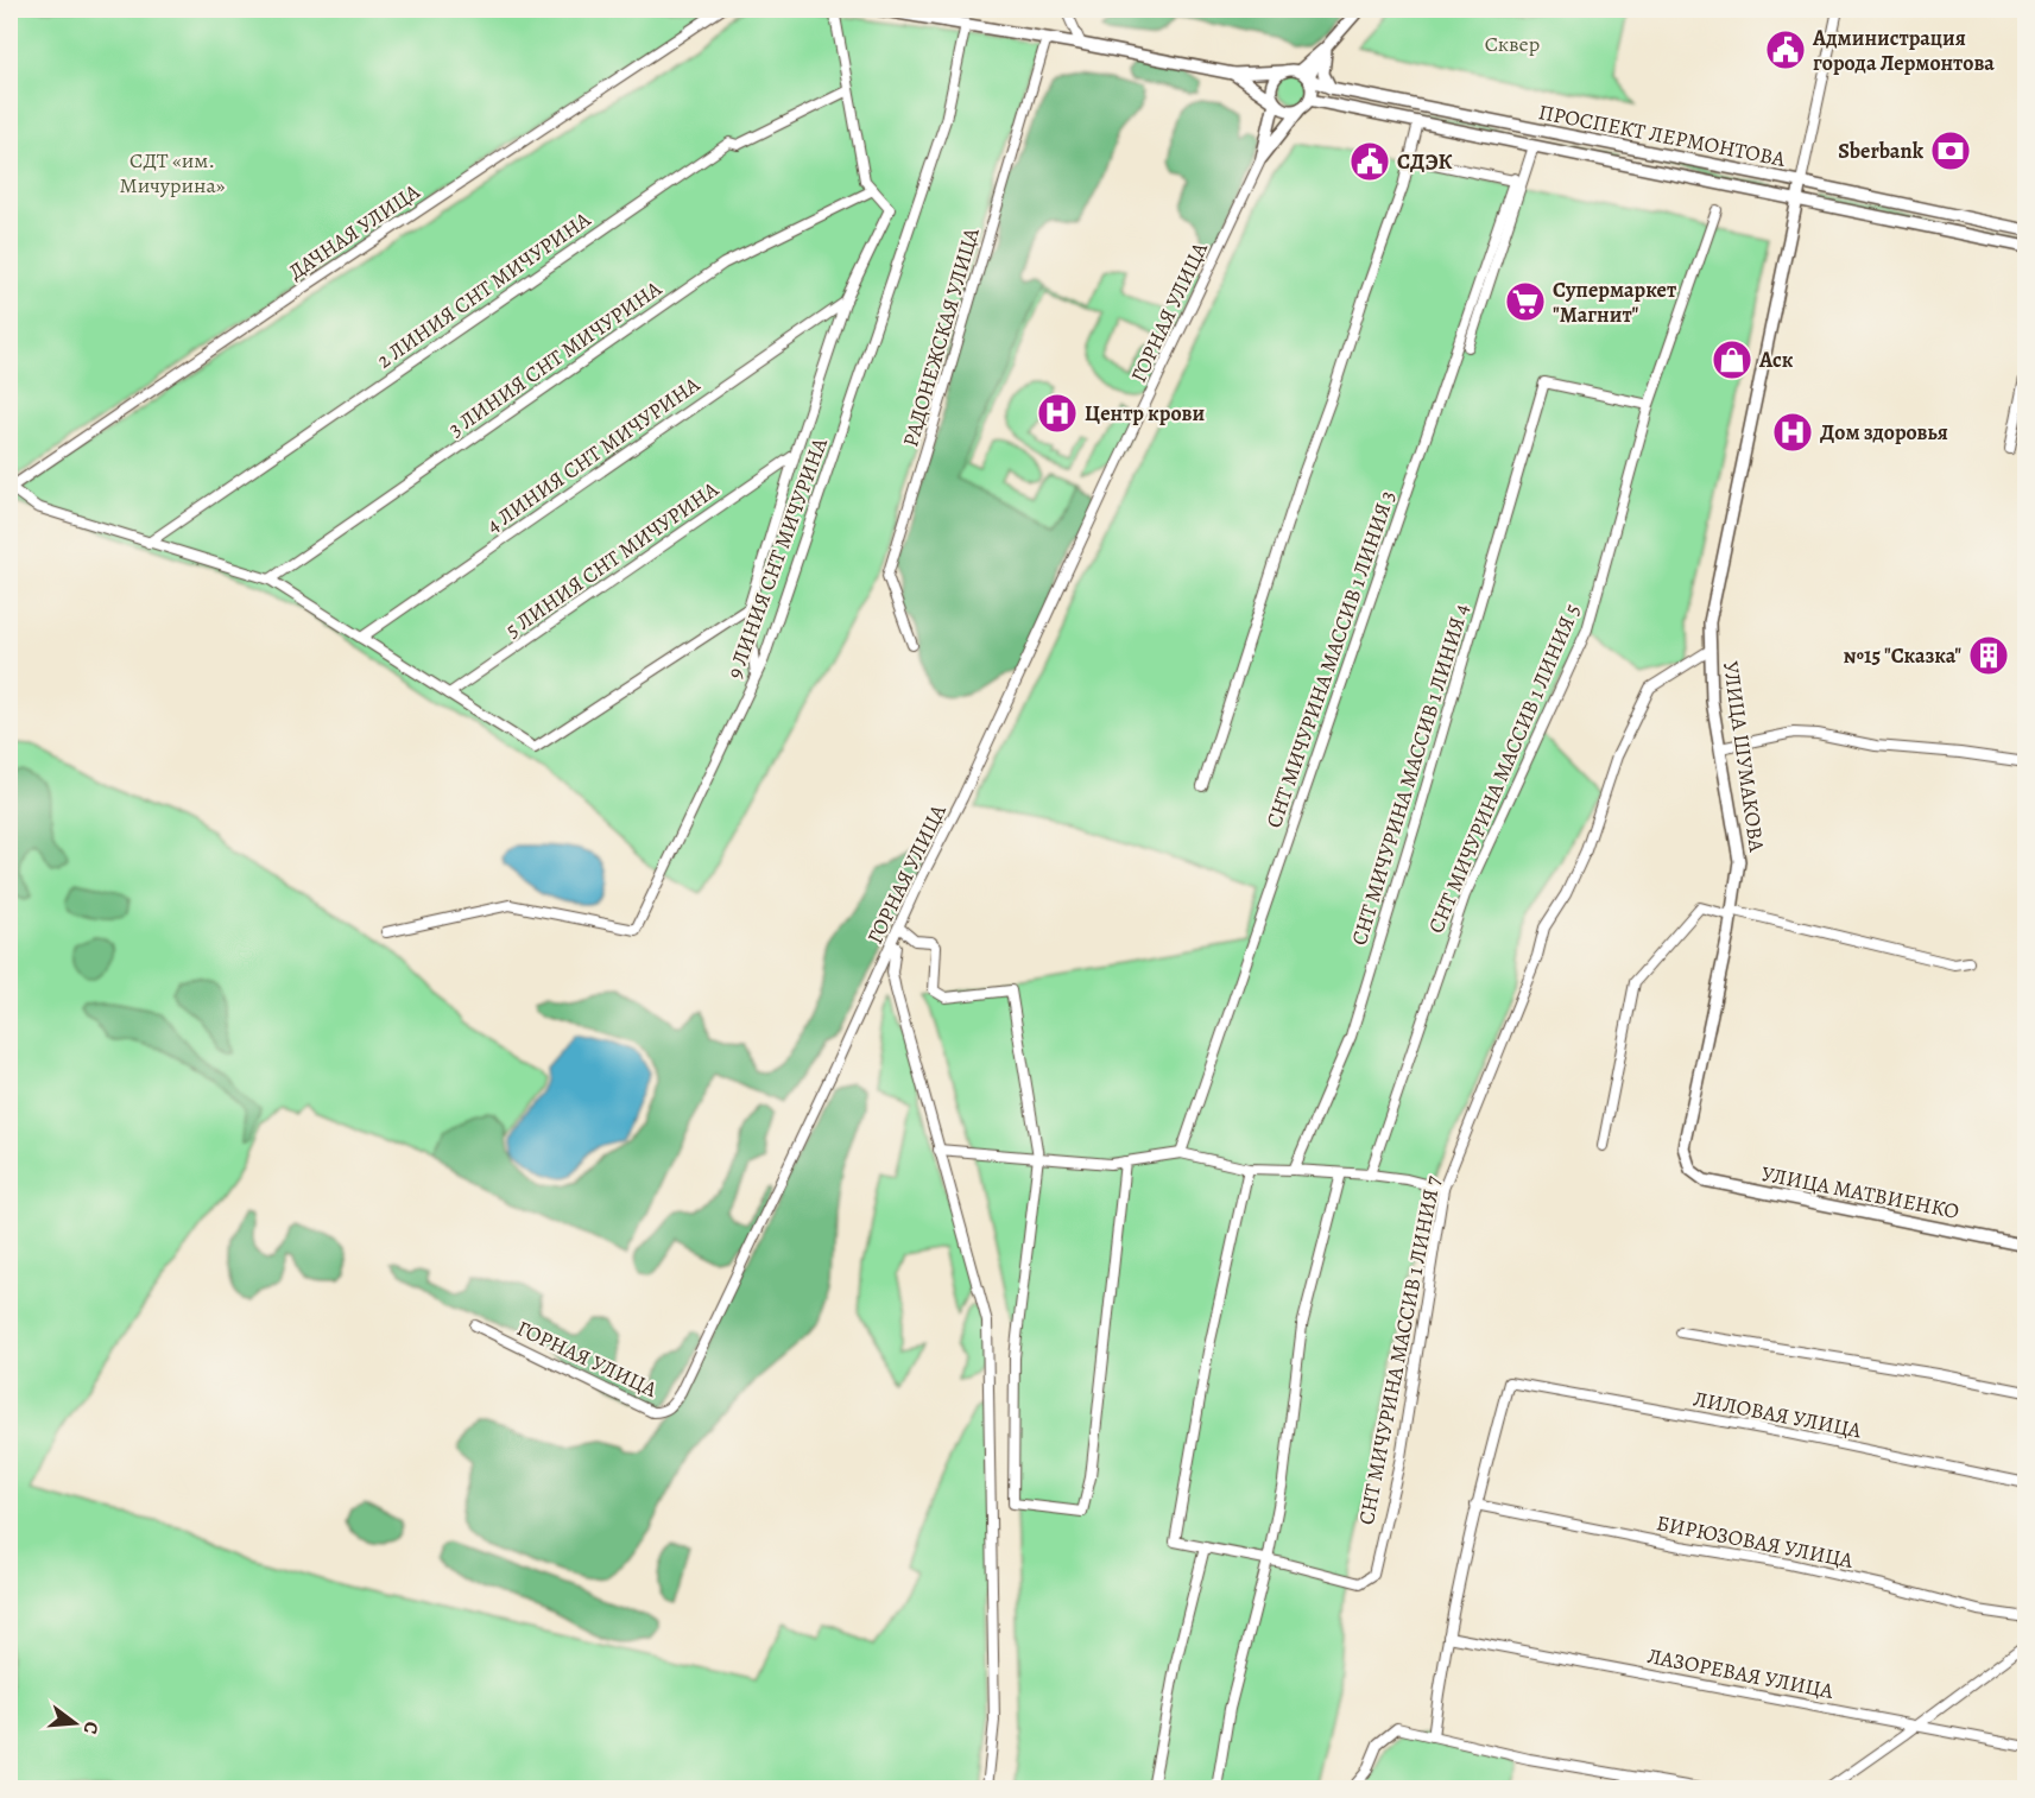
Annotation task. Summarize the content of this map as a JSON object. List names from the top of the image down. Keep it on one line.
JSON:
{"streets":{"street":["ПРОСПЕКТ ЛЕРМОНТОВА","ДАЧНАЯ УЛИЦА","2 ЛИНИЯ СНТ МИЧУРИНА","ГОРНАЯ УЛИЦА","РАДОНЕЖСКАЯ УЛИЦА","3 ЛИНИЯ СНТ МИЧУРИНА","4 ЛИНИЯ СНТ МИЧУРИНА","9 ЛИНИЯ СНТ МИЧУРИНА","5 ЛИНИЯ СНТ МИЧУРИНА","СНТ МИЧУРИНА МАССИВ 1 ЛИНИЯ 3","УЛИЦА ШУМАКОВА","СНТ МИЧУРИНА МАССИВ 1 ЛИНИЯ 5","СНТ МИЧУРИНА МАССИВ 1 ЛИНИЯ 4","УЛИЦА МАТВИЕНКО","СНТ МИЧУРИНА МАССИВ 1 ЛИНИЯ 7","ЛИЛОВАЯ УЛИЦА","БИРЮЗОВАЯ УЛИЦА","ЛАЗОРЕВАЯ УЛИЦА"]},"crossings":[["ПРОСПЕКТ ЛЕРМОНТОВА","УЛИЦА ШУМАКОВА"],["УЛИЦА ШУМАКОВА","УЛИЦА МАТВИЕНКО"],["УЛИЦА ШУМАКОВА","СНТ МИЧУРИНА МАССИВ 1 ЛИНИЯ 7"],["СНТ МИЧУРИНА МАССИВ 1 ЛИНИЯ 5","СНТ МИЧУРИНА МАССИВ 1 ЛИНИЯ 4"],["ЛИЛОВАЯ УЛИЦА","БИРЮЗОВАЯ УЛИЦА"]],"parks":["Сквер","СДТ «им. Мичурина»"],"places":{"public building":["Администрация города Лермонтова","СДЭК"],"bank":["Sberbank"],"supermarket":["Супермаркет \"Магнит\""],"shop":["Аск"],"hospital":["Центр крови","Дом здоровья"],"building":["№15 \"Сказка\""]},"north":"right"}
